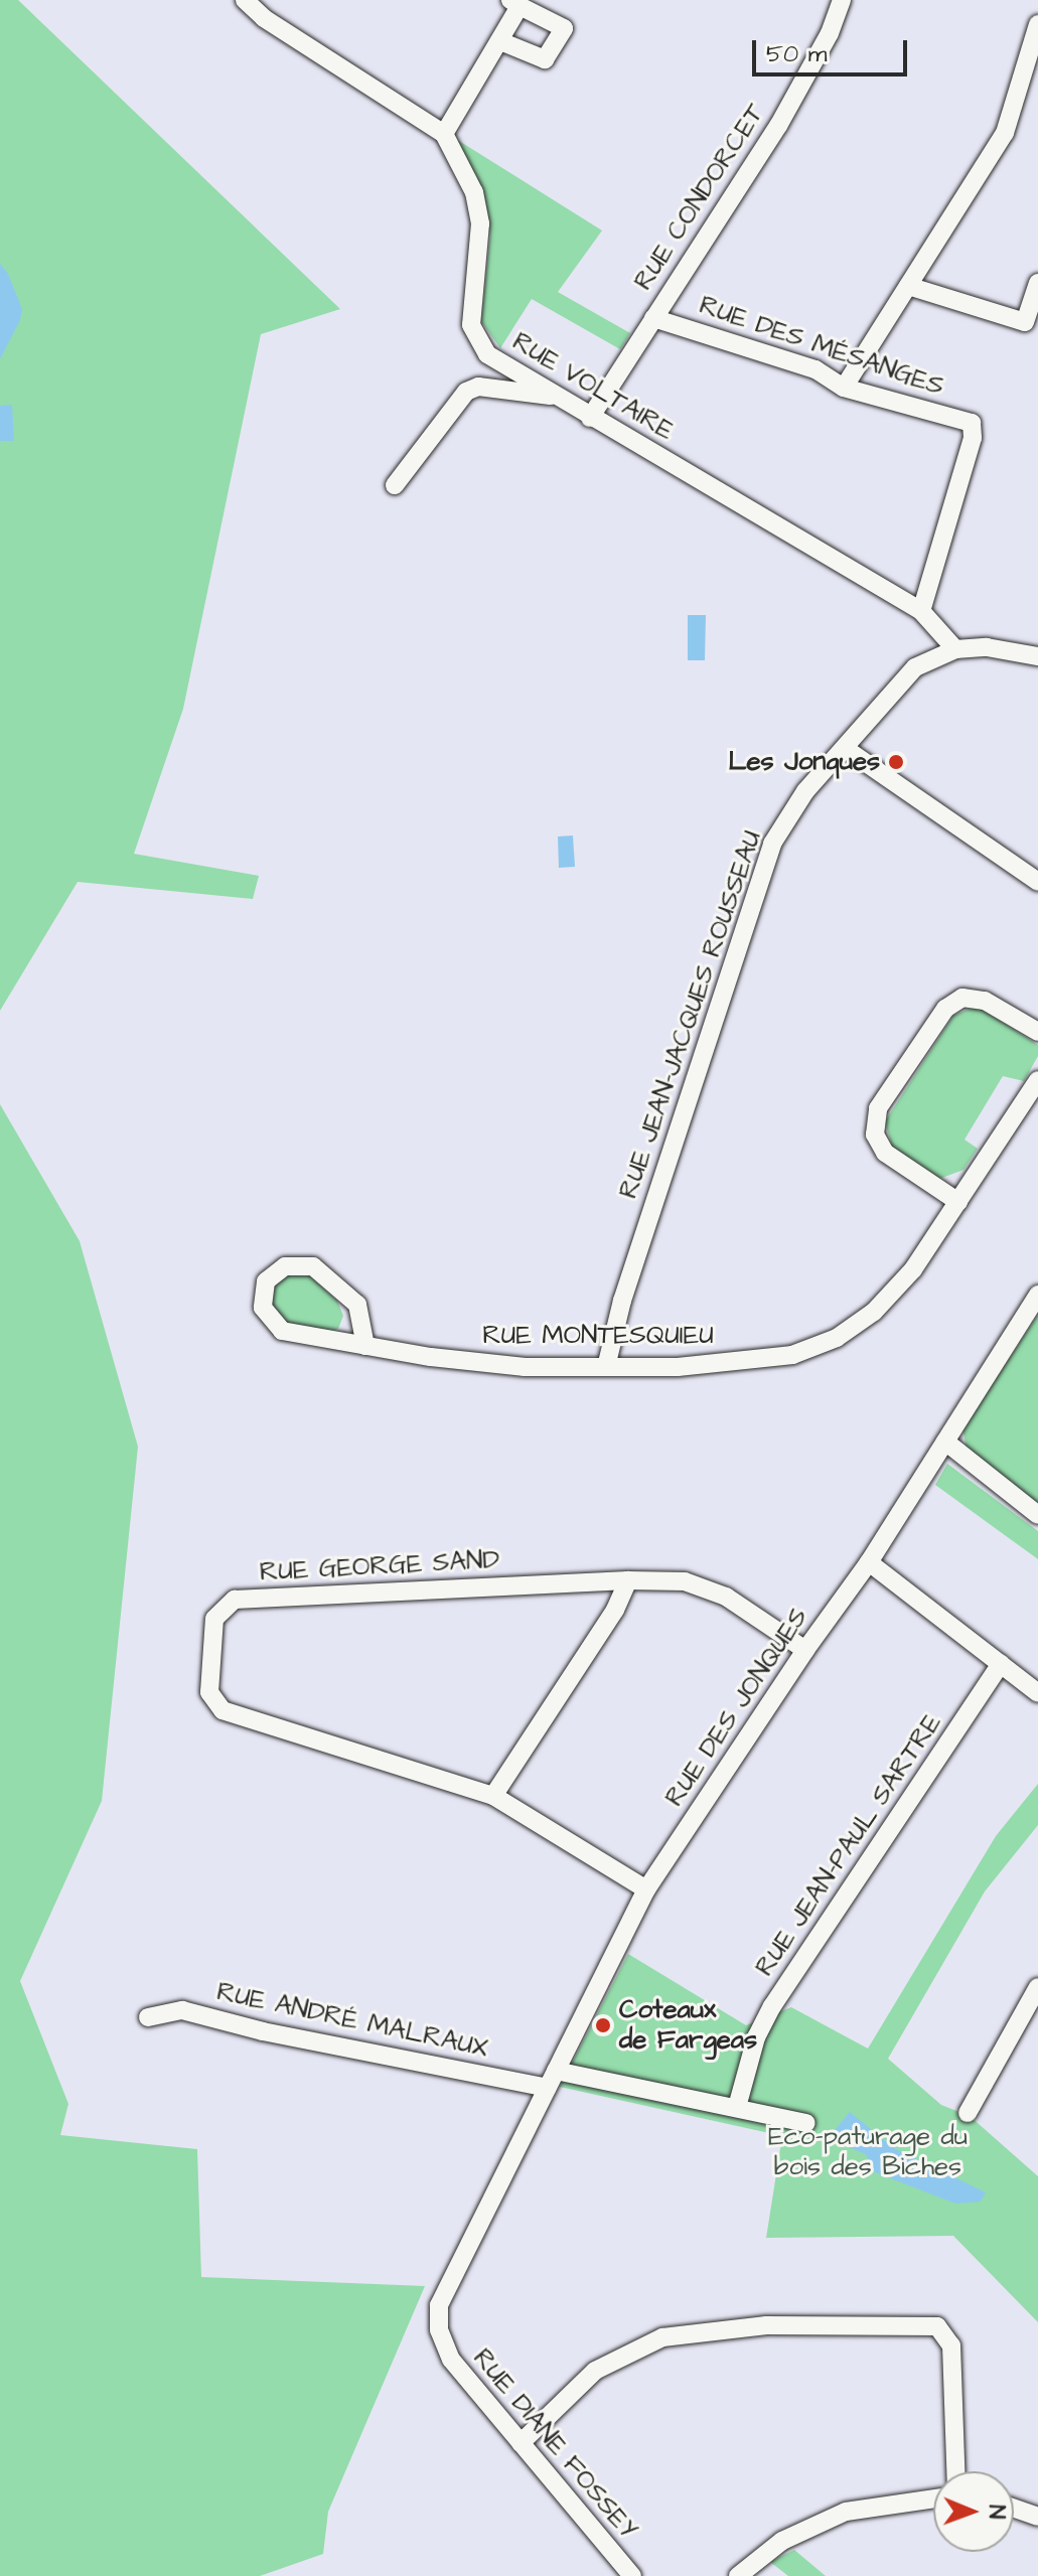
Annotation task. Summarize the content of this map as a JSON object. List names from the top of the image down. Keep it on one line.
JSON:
{"streets":{"street":["RUE CONDORCET","RUE DES MÉSANGES","RUE VOLTAIRE","RUE JEAN-JACQUES ROUSSEAU","RUE MONTESQUIEU","RUE GEORGE SAND","RUE DES JONQUES","RUE JEAN-PAUL SARTRE","RUE ANDRÉ MALRAUX","RUE DIANE FOSSEY"]},"crossings":[["RUE CONDORCET","RUE DES MÉSANGES"],["RUE CONDORCET","RUE VOLTAIRE"],["RUE DES MÉSANGES","RUE VOLTAIRE"],["RUE VOLTAIRE","RUE JEAN-JACQUES ROUSSEAU"],["RUE JEAN-JACQUES ROUSSEAU","RUE MONTESQUIEU"],["RUE GEORGE SAND","RUE DES JONQUES"],["RUE DES JONQUES","RUE ANDRÉ MALRAUX"],["RUE DES JONQUES","RUE DIANE FOSSEY"]],"parks":["Eco-paturage du bois des Biches"],"places":["Les Jonques","Coteaux de Fargeas"],"scale_bar":"50 m","north":"right"}
